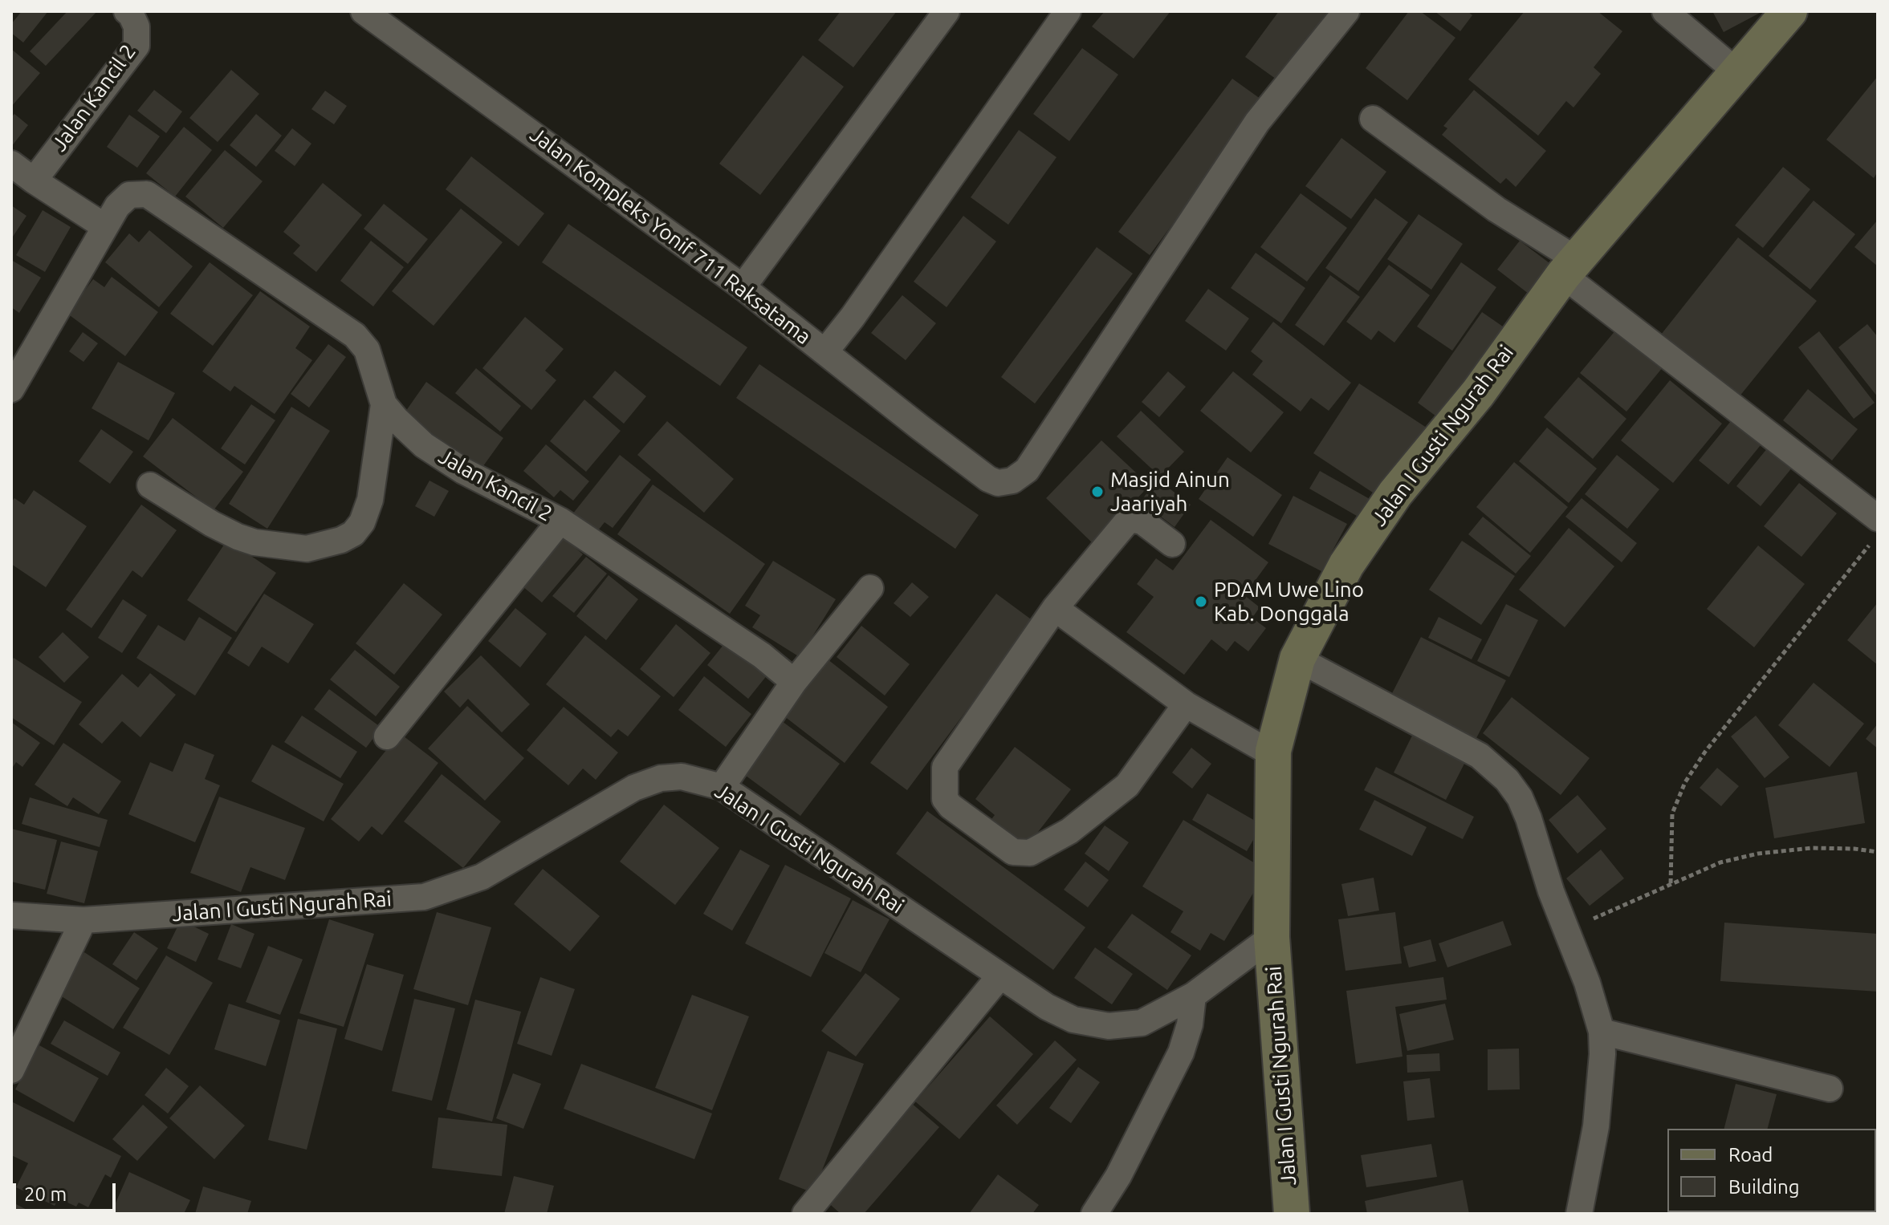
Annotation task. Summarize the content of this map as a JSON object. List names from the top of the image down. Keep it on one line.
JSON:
{"streets":{"main road":["Jalan I Gusti Ngurah Rai"],"street":["Jalan Kancil 2","Jalan Kompleks Yonif 711 Raksatama"]},"places":["Masjid Ainun Jaariyah","PDAM Uwe Lino Kab. Donggala"],"legend":["Road","Building"],"scale_bar":"20 m"}
